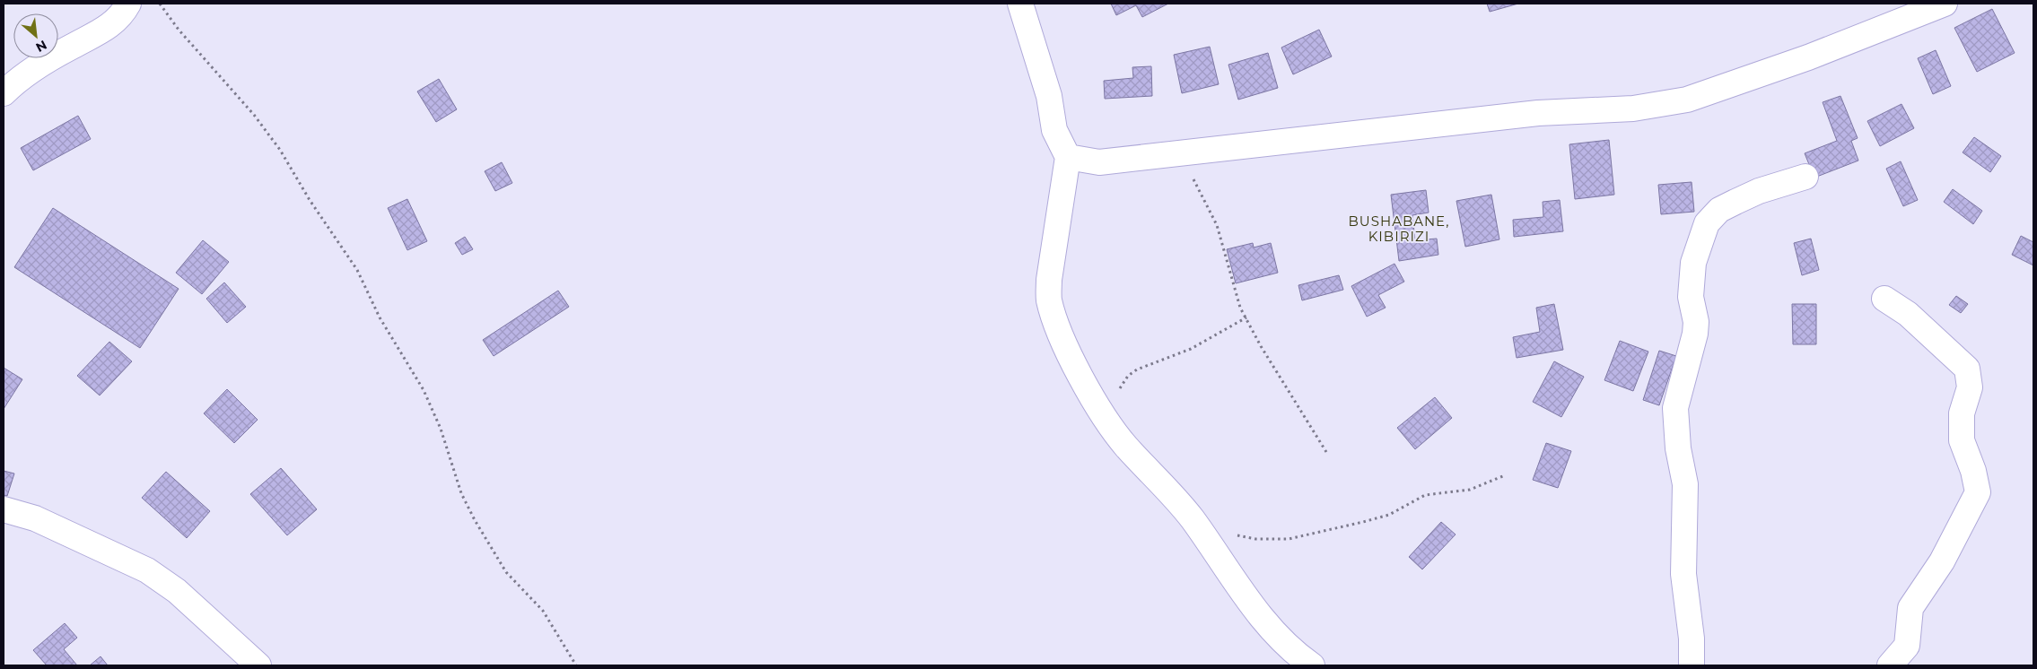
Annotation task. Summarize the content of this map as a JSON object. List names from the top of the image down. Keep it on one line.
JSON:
{"districts":["BUSHABANE, KIBIRIZI"],"north":"bottom right"}
